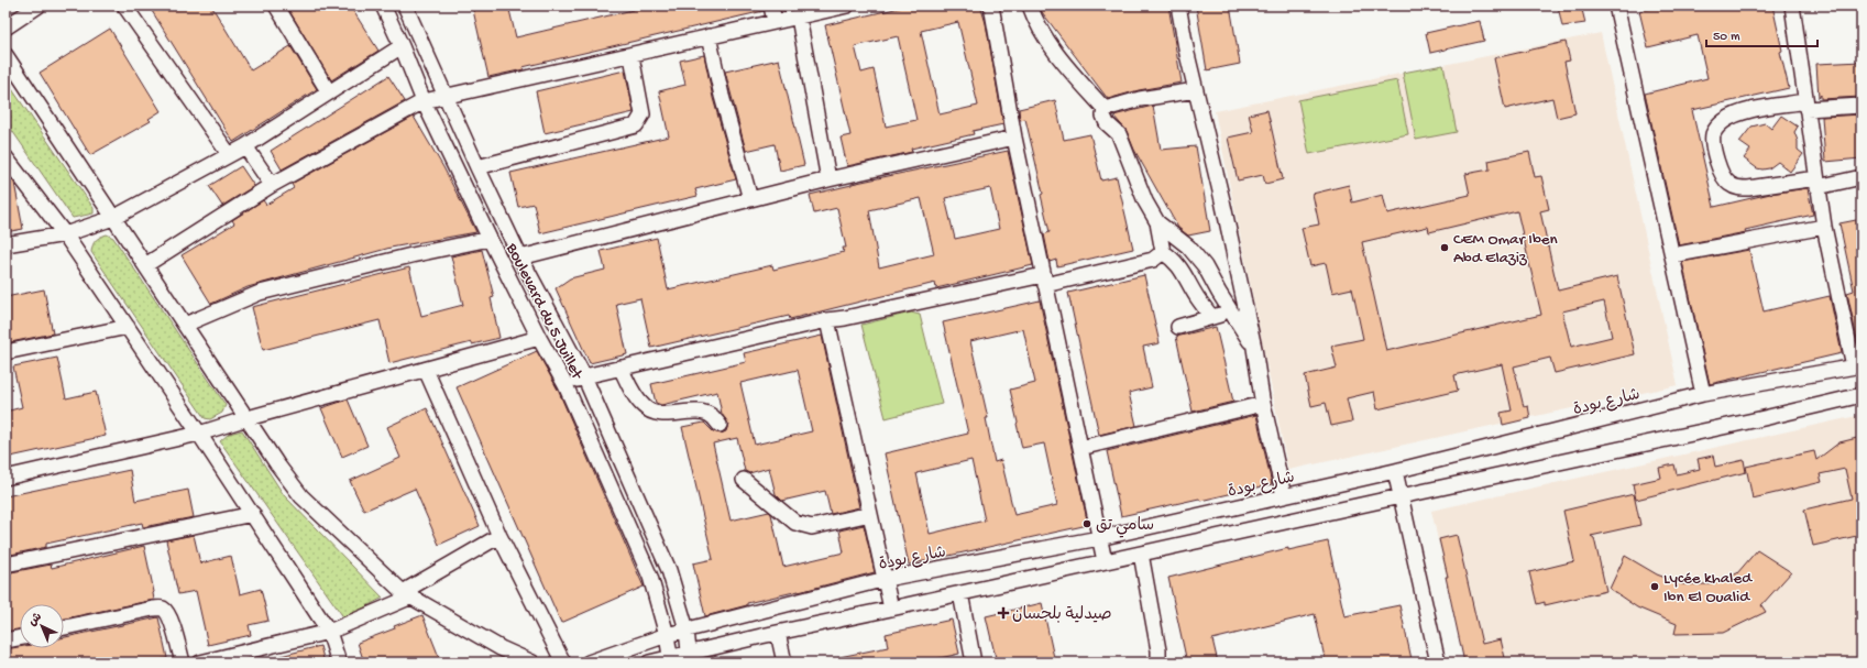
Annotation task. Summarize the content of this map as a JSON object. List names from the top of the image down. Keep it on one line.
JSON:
{"streets":{"street":["Boulevard du 5 Juillet","شارع بودة"]},"crossings":[["Boulevard du 5 Juillet","شارع بودة"]],"places":{"other":["CEM Omar Iben Abd Elaziz","سامي تق","Lycée khaled Ibn El Oualid"],"health":["صيدلية بلحسان"]},"scale_bar":"50 m","north":"top left"}
